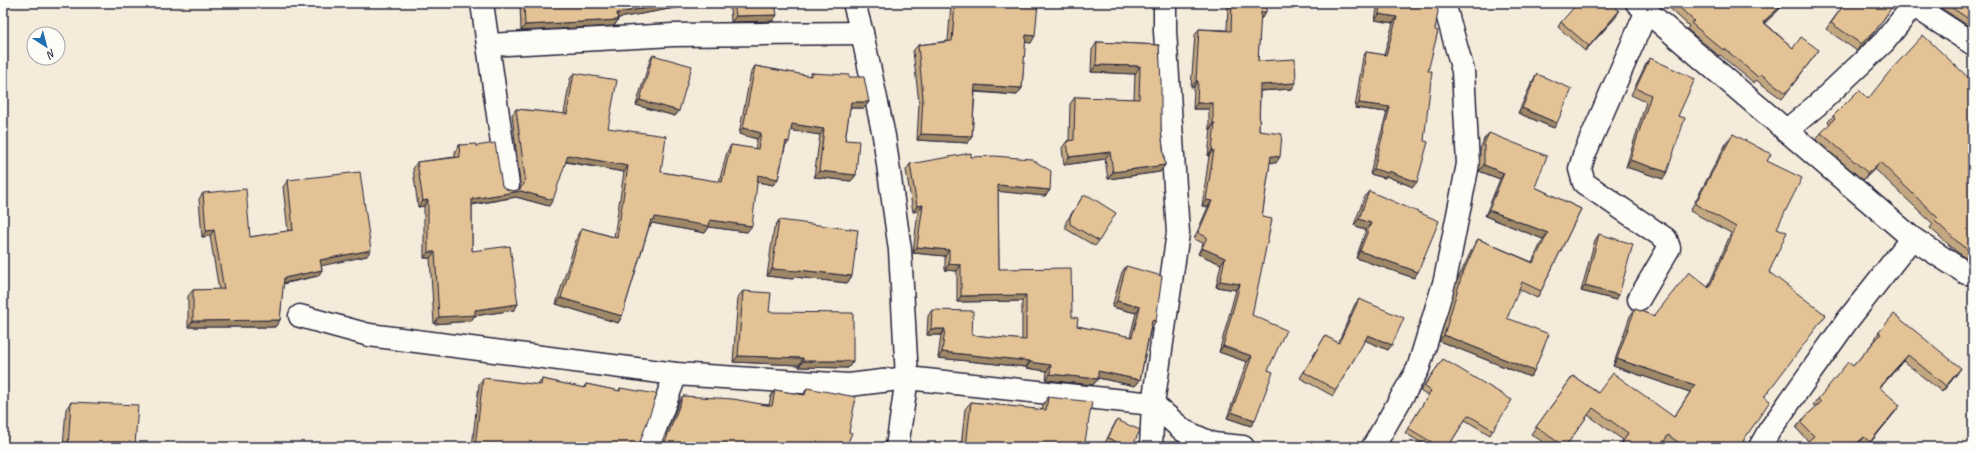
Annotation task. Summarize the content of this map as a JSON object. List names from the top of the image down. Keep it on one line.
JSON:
{"north":"bottom right"}
